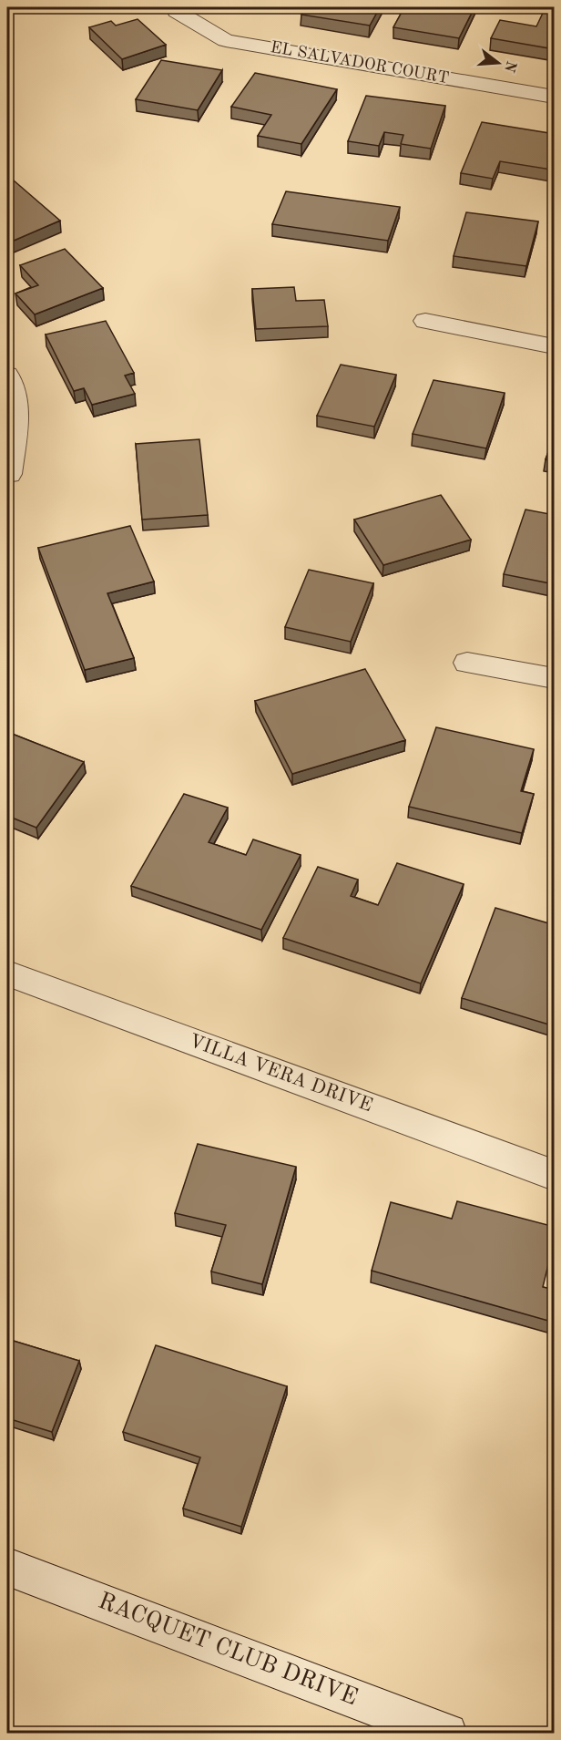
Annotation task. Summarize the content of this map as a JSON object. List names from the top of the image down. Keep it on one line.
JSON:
{"streets":{"street":["EL SALVADOR COURT","VILLA VERA DRIVE","RACQUET CLUB DRIVE"]},"north":"right"}
